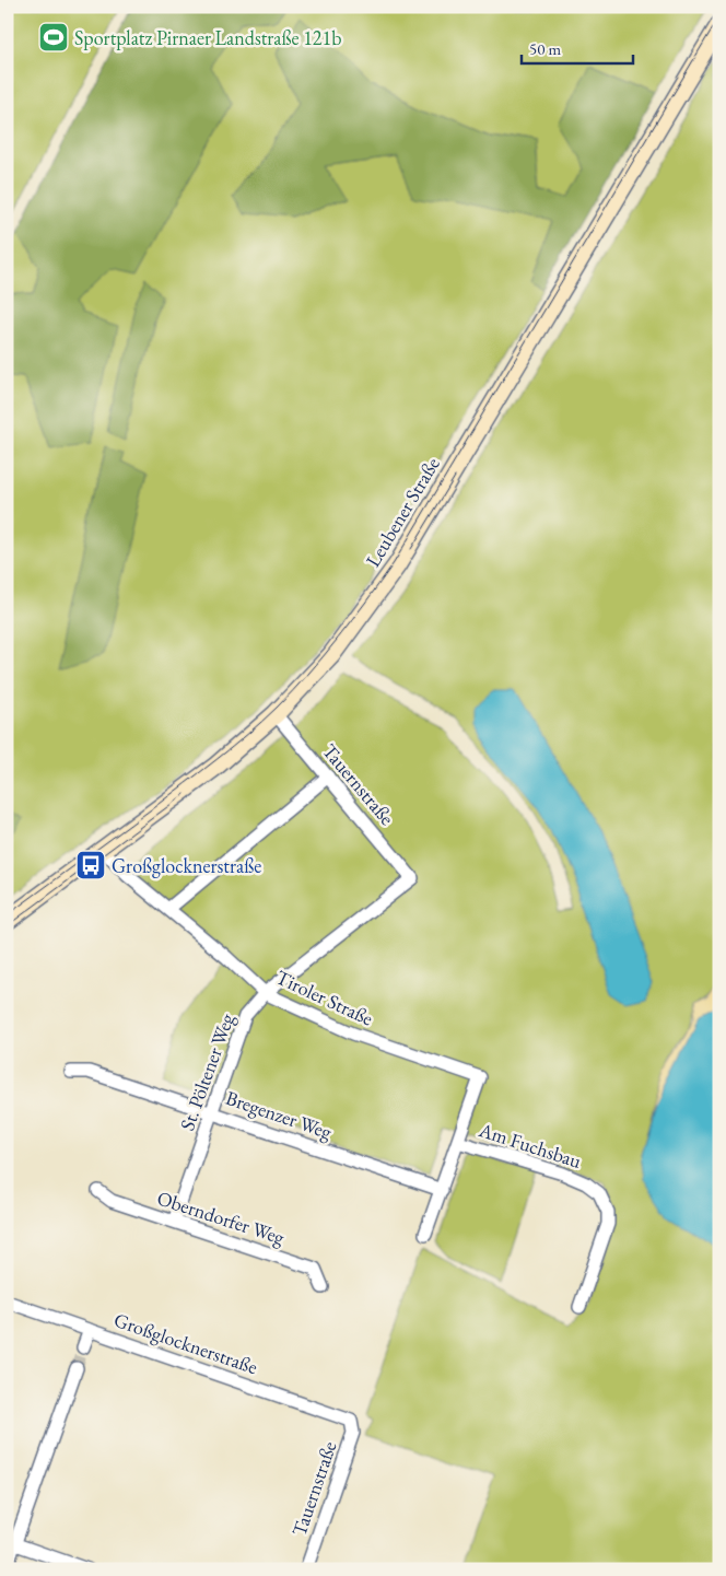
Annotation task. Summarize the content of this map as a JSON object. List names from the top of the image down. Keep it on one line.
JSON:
{"streets":{"street":["Leubener Straße","Tauernstraße","Tiroler Straße","St. Pöltener Weg","Bregenzer Weg","Am Fuchsbau","Oberndorfer Weg","Großglocknerstraße"]},"crossings":[["Leubener Straße","Tauernstraße"],["Leubener Straße","Tiroler Straße"],["Tauernstraße","St. Pöltener Weg"],["Tauernstraße","Großglocknerstraße"],["Tiroler Straße","St. Pöltener Weg"],["Tiroler Straße","Am Fuchsbau"],["St. Pöltener Weg","Bregenzer Weg"],["St. Pöltener Weg","Oberndorfer Weg"]],"places":{"sports":["Sportplatz Pirnaer Landstraße 121b"],"bus stop":["Großglocknerstraße"]},"scale_bar":"50 m"}
